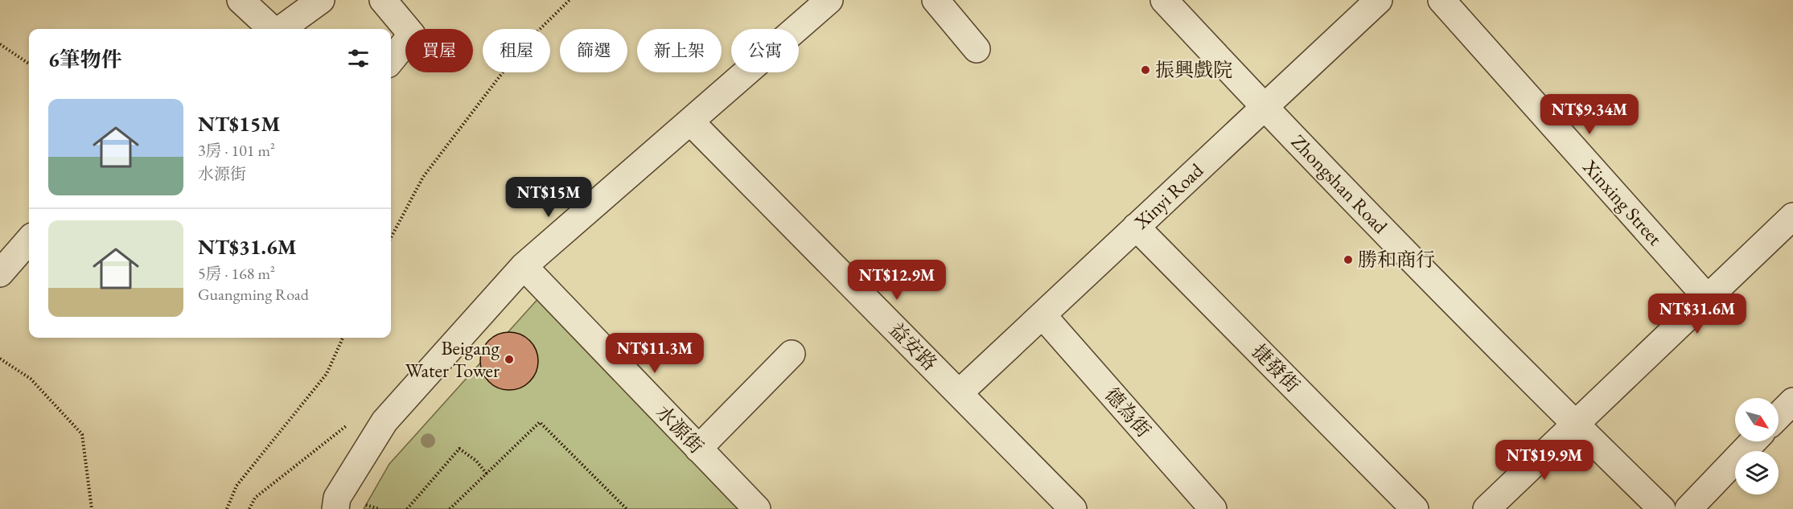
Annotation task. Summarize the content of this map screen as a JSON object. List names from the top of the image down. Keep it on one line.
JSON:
{"streets":{"street":["Zhongshan Road","Xinyi Road","Xinxing Street","益安路","捷發街","德為街","水源街"]},"crossings":[["Zhongshan Road","Xinyi Road"],["Xinyi Road","益安路"],["Xinyi Road","捷發街"],["Xinyi Road","德為街"]],"places":["振興戲院","勝和商行","Beigang Water Tower"],"north":"bottom right","page":{"chip":["買屋","租屋","篩選","新上架","公寓"],"heading":"6筆物件","list":[{"name":"NT$15M","note":"3房 · 101 m² · 水源街"},{"name":"NT$31.6M","note":"5房 · 168 m² · Guangming Road"}],"price":["NT$9.34M","NT$15M","NT$12.9M","NT$31.6M","NT$11.3M","NT$19.9M"]}}
